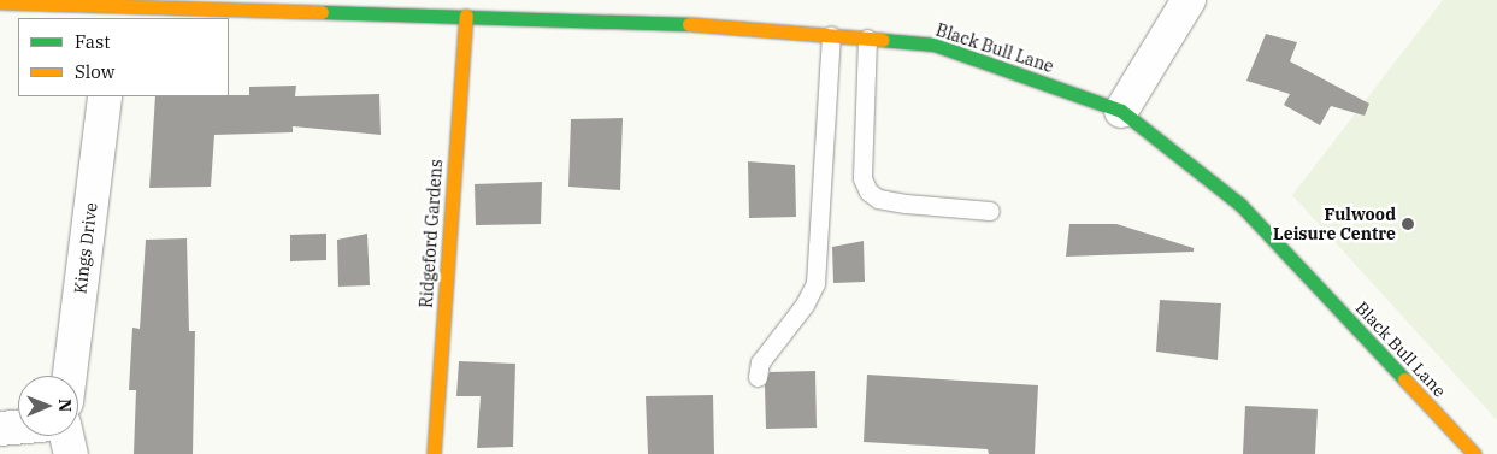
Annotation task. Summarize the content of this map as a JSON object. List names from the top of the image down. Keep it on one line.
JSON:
{"streets":{"street":["Black Bull Lane","Ridgeford Gardens","Kings Drive"]},"crossings":[["Black Bull Lane","Ridgeford Gardens"]],"places":["Fulwood Leisure Centre"],"legend":["Fast","Slow"],"north":"right"}
